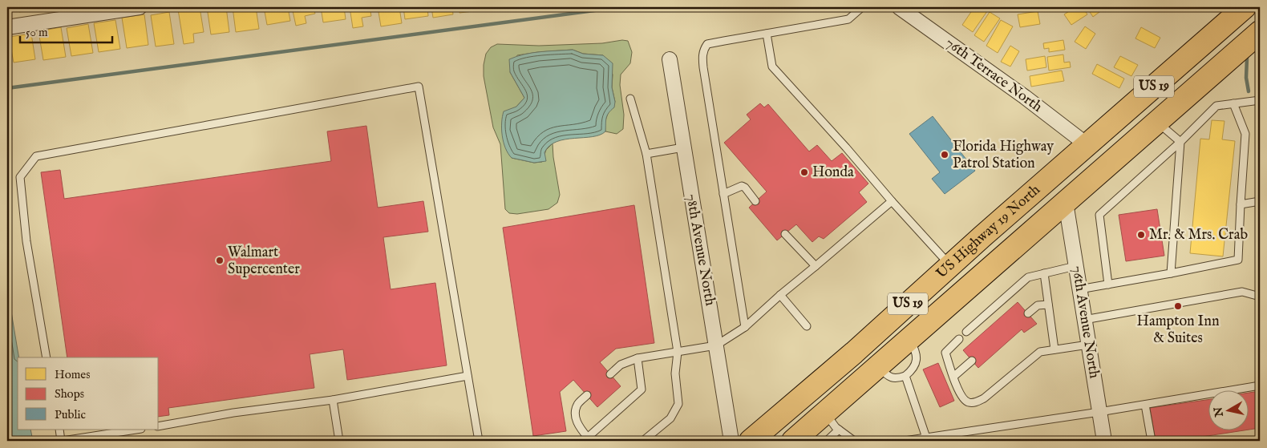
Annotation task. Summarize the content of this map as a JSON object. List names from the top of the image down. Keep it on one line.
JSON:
{"streets":{"highway":["US 19","US Highway 19 North"],"street":["76th Terrace North","78th Avenue North","76th Avenue North"]},"crossings":[["76th Terrace North","US Highway 19 North"],["US Highway 19 North","76th Avenue North"]],"places":["Florida Highway Patrol Station","Honda","Mr. & Mrs. Crab","Walmart Supercenter","Hampton Inn & Suites"],"legend":["Homes","Shops","Public"],"scale_bar":"50 m","north":"left"}
